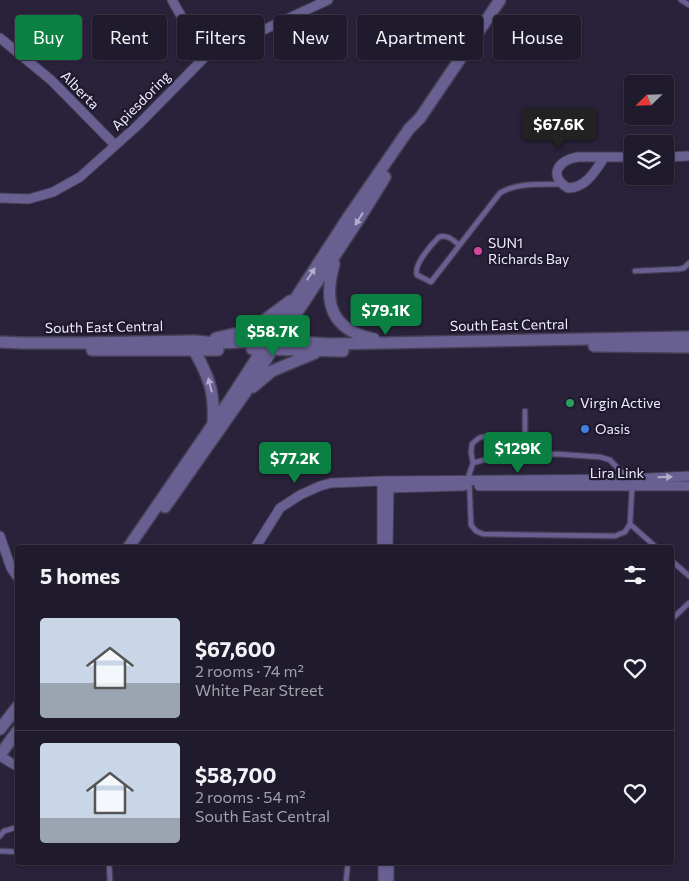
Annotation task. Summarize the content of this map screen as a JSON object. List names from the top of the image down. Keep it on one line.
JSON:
{"streets":{"street":["Alberta","Apiesdoring","South East Central","Lira Link"]},"crossings":[["Alberta","Apiesdoring"]],"places":["SUN1 Richards Bay","Virgin Active","Oasis"],"north":"bottom left","page":{"chip":["Buy","Rent","Filters","New","Apartment","House"],"price":["$67.6K","$79.1K","$58.7K","$129K","$77.2K"],"heading":"5 homes","list":[{"name":"$67,600","note":"2 rooms · 74 m² · White Pear Street"},{"name":"$58,700","note":"2 rooms · 54 m² · South East Central"}]}}
